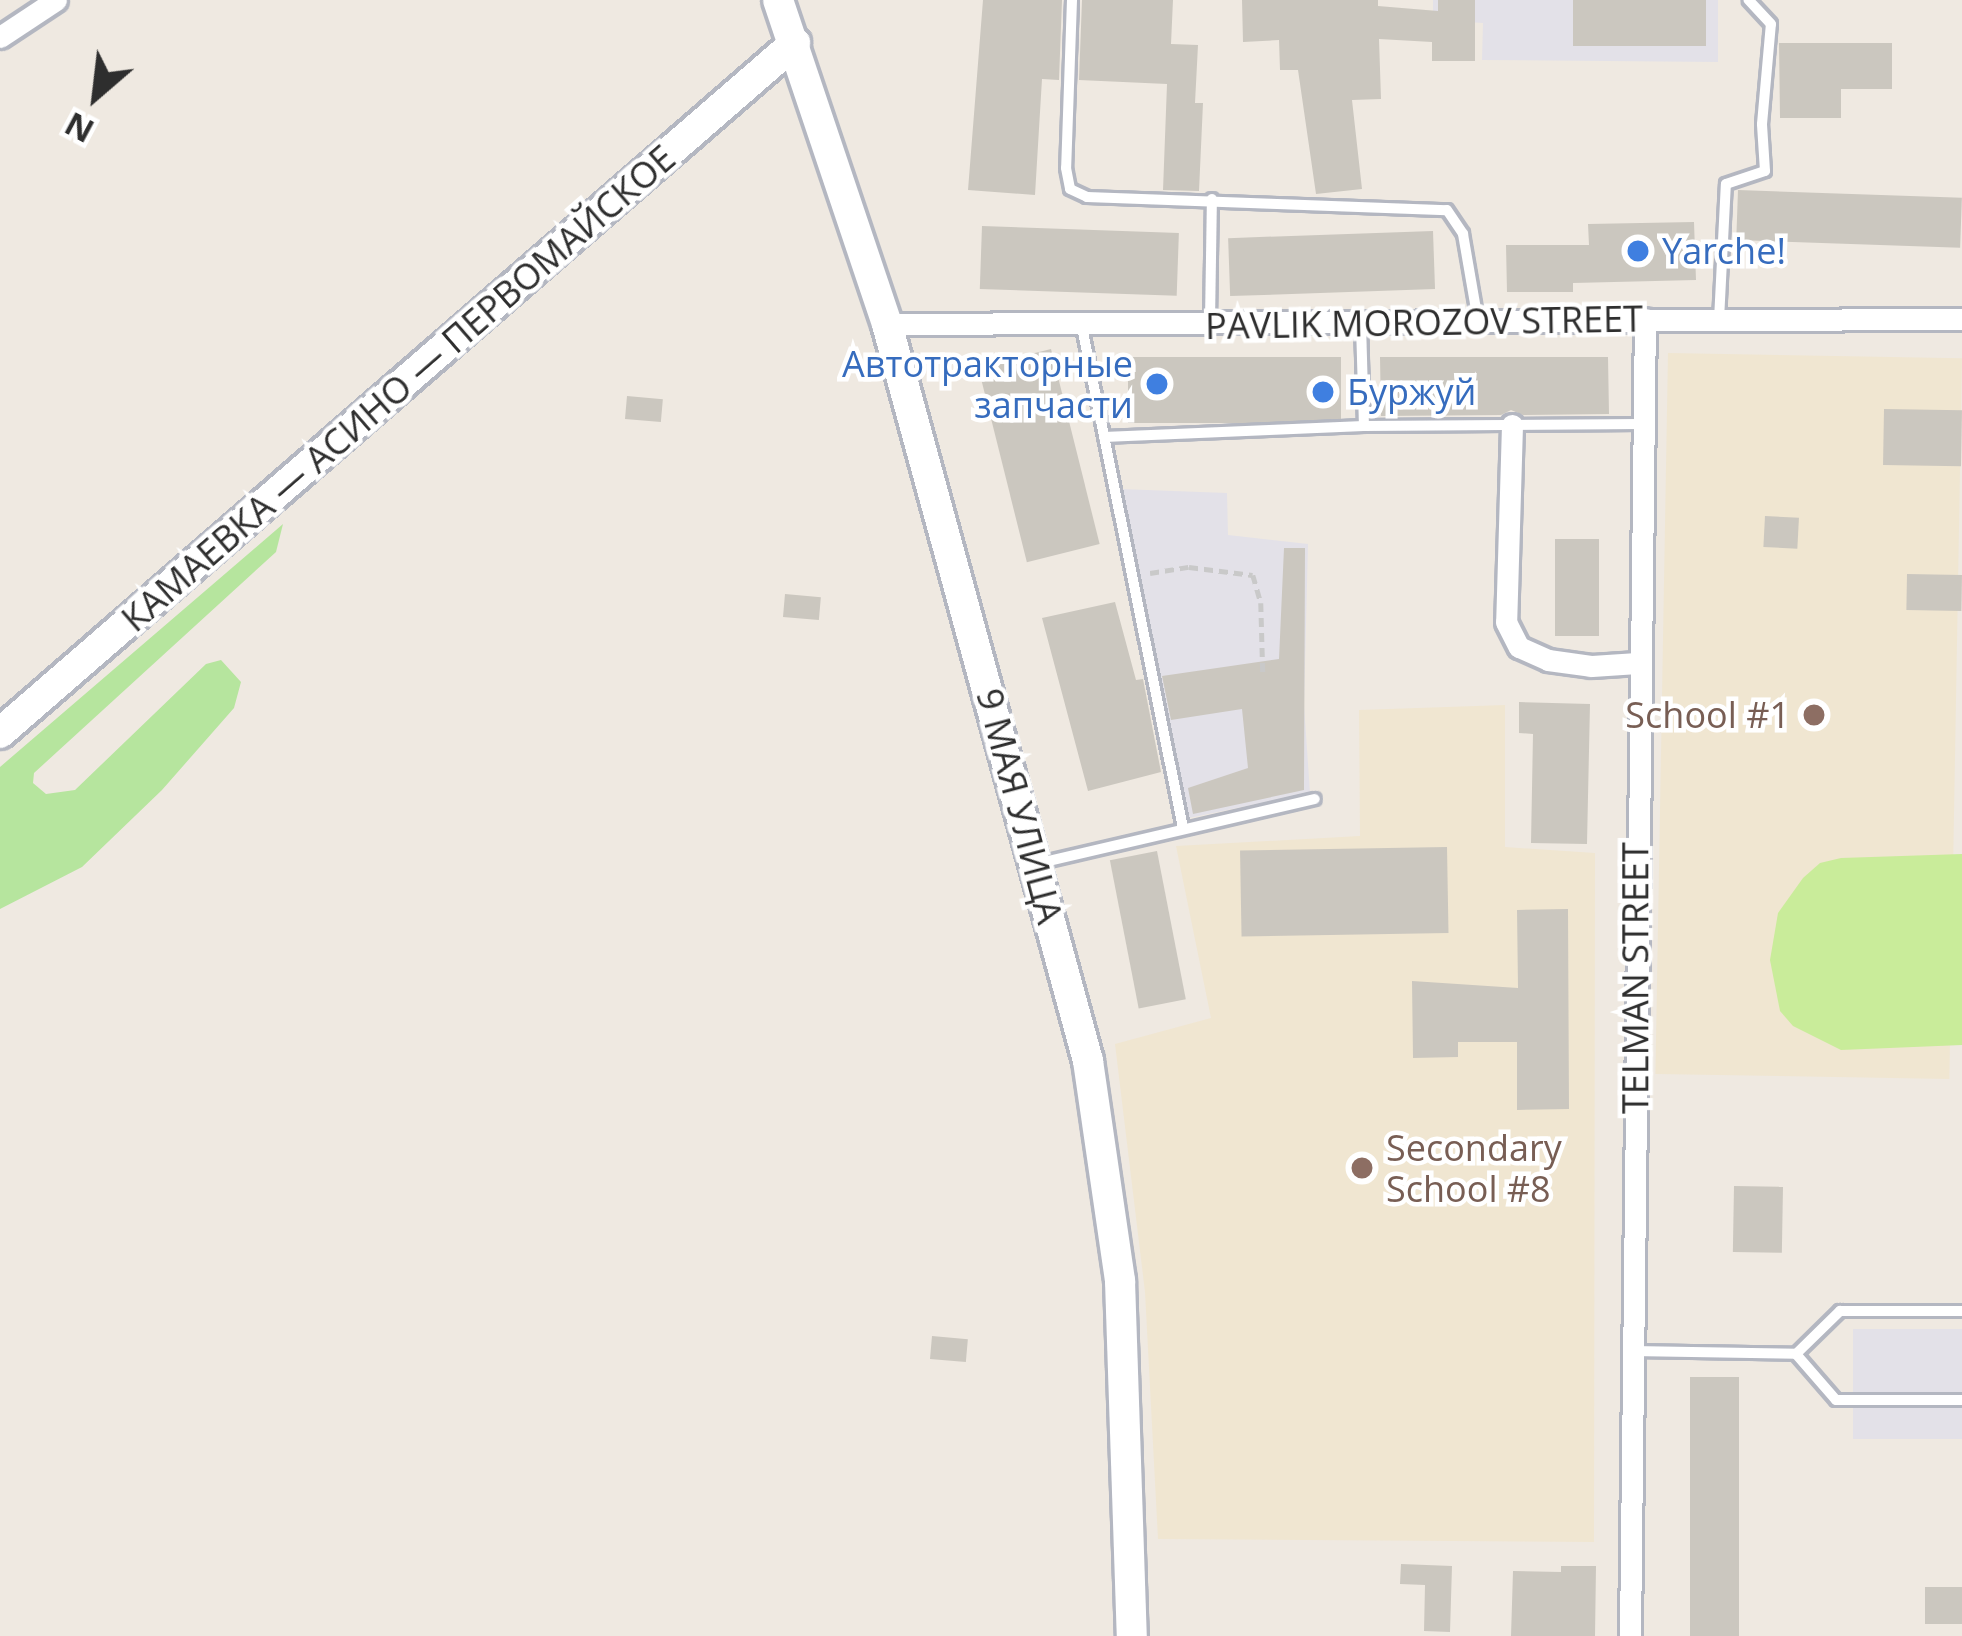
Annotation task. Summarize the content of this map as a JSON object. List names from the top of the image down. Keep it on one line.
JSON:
{"streets":{"main road":["КАМАЕВКА — АСИНО — ПЕРВОМАЙСКОЕ","9 МАЯ УЛИЦА"],"street":["PAVLIK MOROZOV STREET","TELMAN STREET"]},"crossings":[["PAVLIK MOROZOV STREET","9 МАЯ УЛИЦА"],["PAVLIK MOROZOV STREET","TELMAN STREET"],["КАМАЕВКА — АСИНО — ПЕРВОМАЙСКОЕ","9 МАЯ УЛИЦА"]],"places":["Yarche!","Автотракторные запчасти","Буржуй","School #1","Secondary School #8"],"north":"bottom left"}
